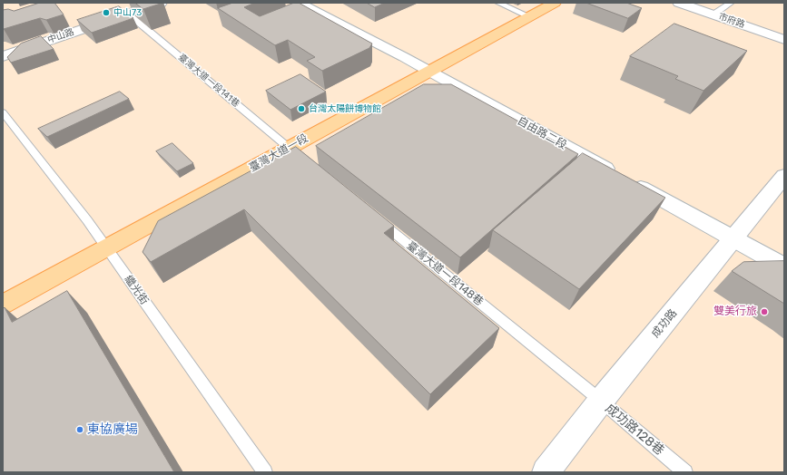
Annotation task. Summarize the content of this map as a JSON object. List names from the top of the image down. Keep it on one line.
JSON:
{"streets":{"main road":["臺灣大道一段"],"street":["市府路","中山路","自由路二段","成功路"],"lane":["臺灣大道一段141巷","臺灣大道一段148巷","繼光街","成功路128巷"]},"crossings":[["中山路","臺灣大道一段141巷"],["臺灣大道一段141巷","臺灣大道一段"],["自由路二段","臺灣大道一段"],["自由路二段","成功路"],["臺灣大道一段","繼光街"],["臺灣大道一段148巷","成功路"],["臺灣大道一段148巷","成功路128巷"],["成功路","成功路128巷"]],"places":["中山73","台灣太陽餅博物館","雙美行旅","東協廣場"]}
